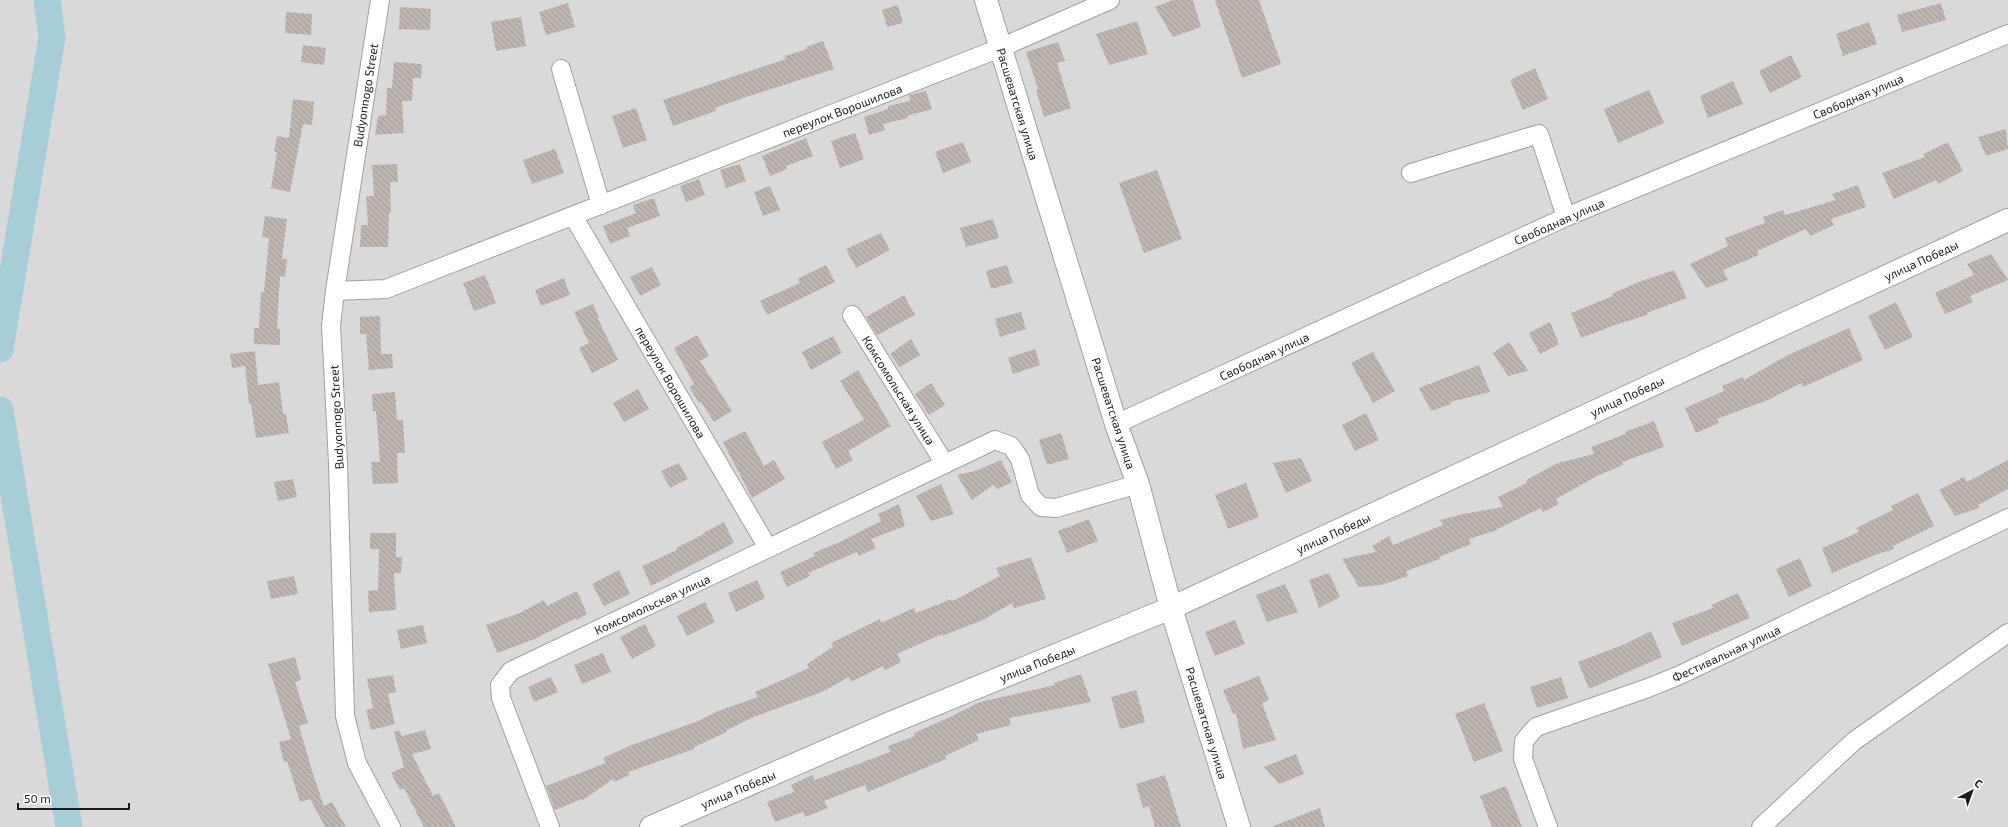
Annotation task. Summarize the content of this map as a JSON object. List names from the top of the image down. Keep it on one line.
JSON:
{"streets":{"street":["Budyonnogo Street","Свободная улица","Расшеватская улица","переулок Ворошилова","улица Победы","Комсомольская улица","Фестивальная улица"]},"crossings":[["Budyonnogo Street","переулок Ворошилова"],["Свободная улица","Расшеватская улица"],["Расшеватская улица","переулок Ворошилова"],["Расшеватская улица","улица Победы"],["Расшеватская улица","Комсомольская улица"],["переулок Ворошилова","Комсомольская улица"]],"scale_bar":"50 m","north":"top right"}
